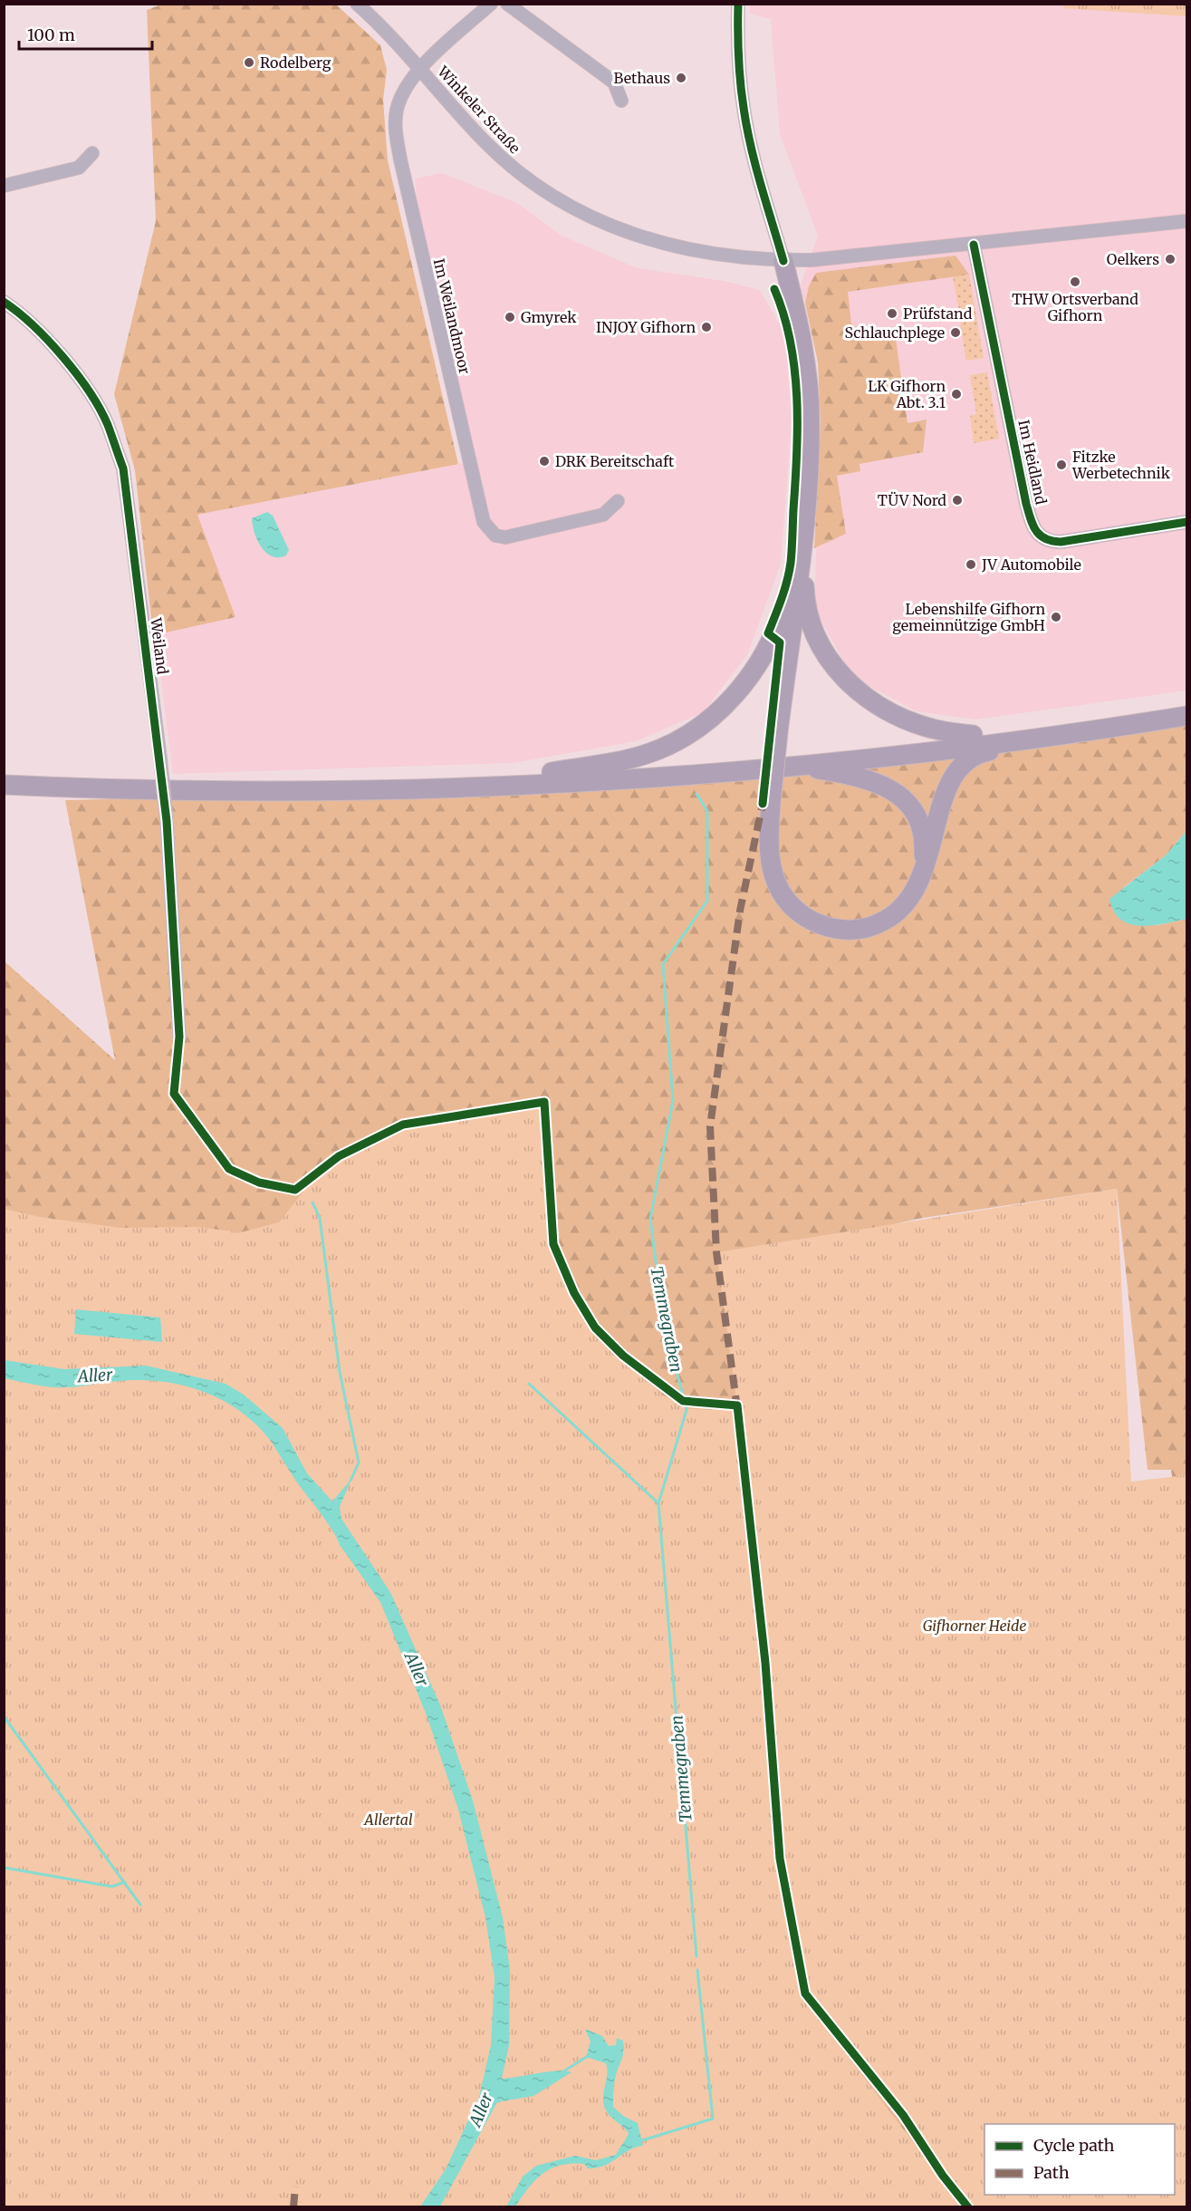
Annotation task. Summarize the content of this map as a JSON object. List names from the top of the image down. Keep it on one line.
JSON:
{"streets":{"street":["Winkeler Straße","Im Weilandmoor","Im Heidland","Weiland"]},"crossings":[["Winkeler Straße","Im Weilandmoor"]],"water":["Temmegraben","Aller"],"parks":["Gifhorner Heide","Allertal"],"places":["Rodelberg","Bethaus","Oelkers","THW Ortsverband Gifhorn","Prüfstand","Gmyrek","INJOY Gifhorn","Schlauchplege","LK Gifhorn Abt. 3.1","DRK Bereitschaft","Fitzke Werbetechnik","TÜV Nord","JV Automobile","Lebenshilfe Gifhorn gemeinnützige GmbH"],"legend":["Cycle path","Path"],"scale_bar":"100 m"}
